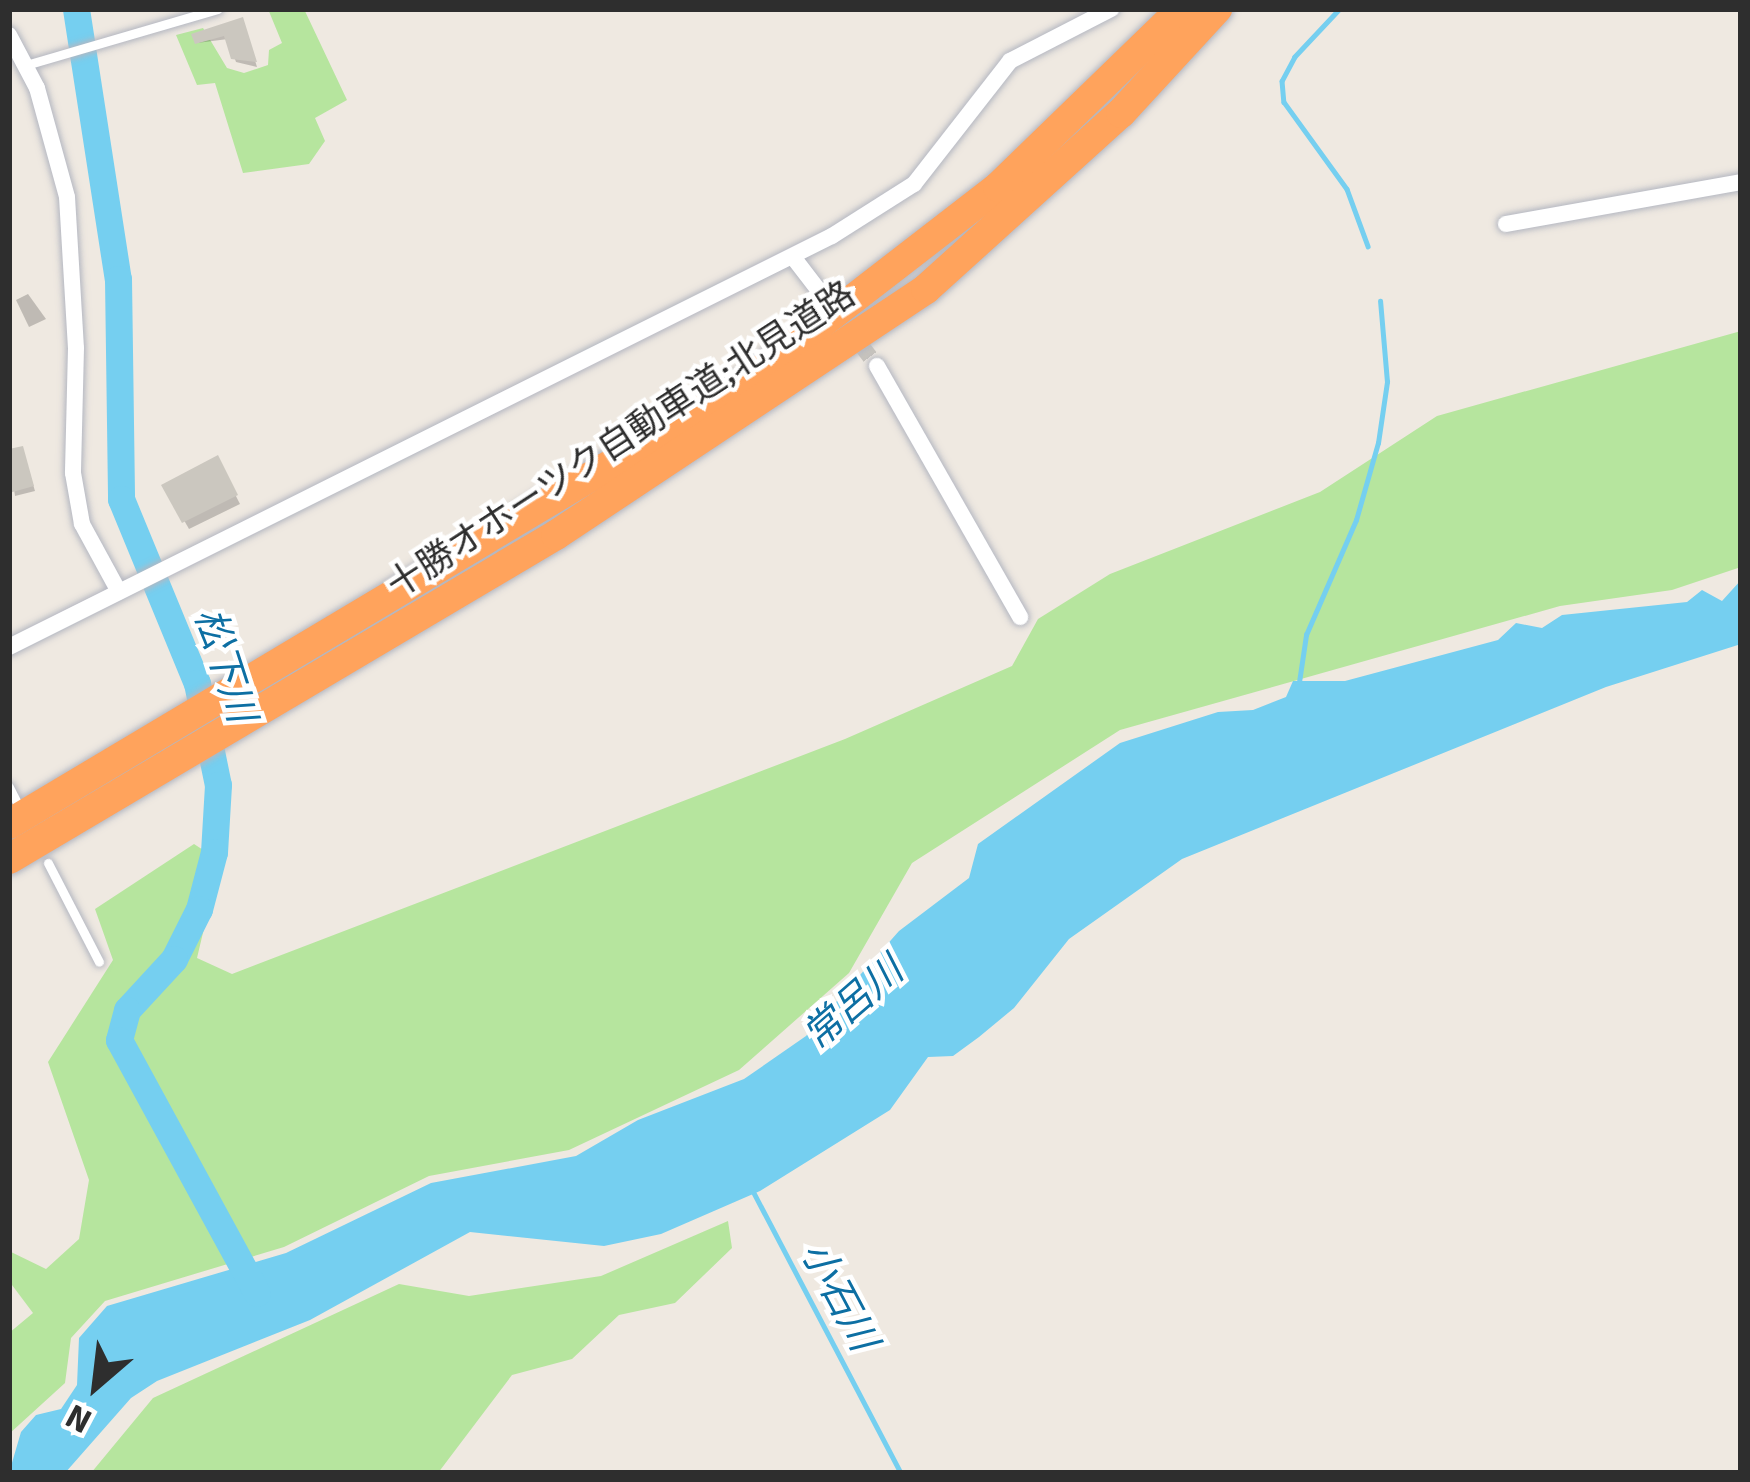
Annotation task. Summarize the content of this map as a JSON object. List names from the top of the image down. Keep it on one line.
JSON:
{"streets":{"highway":["十勝オホーツク自動車道;北見道路"]},"water":["松下川","常呂川","小石川"],"north":"bottom left"}
